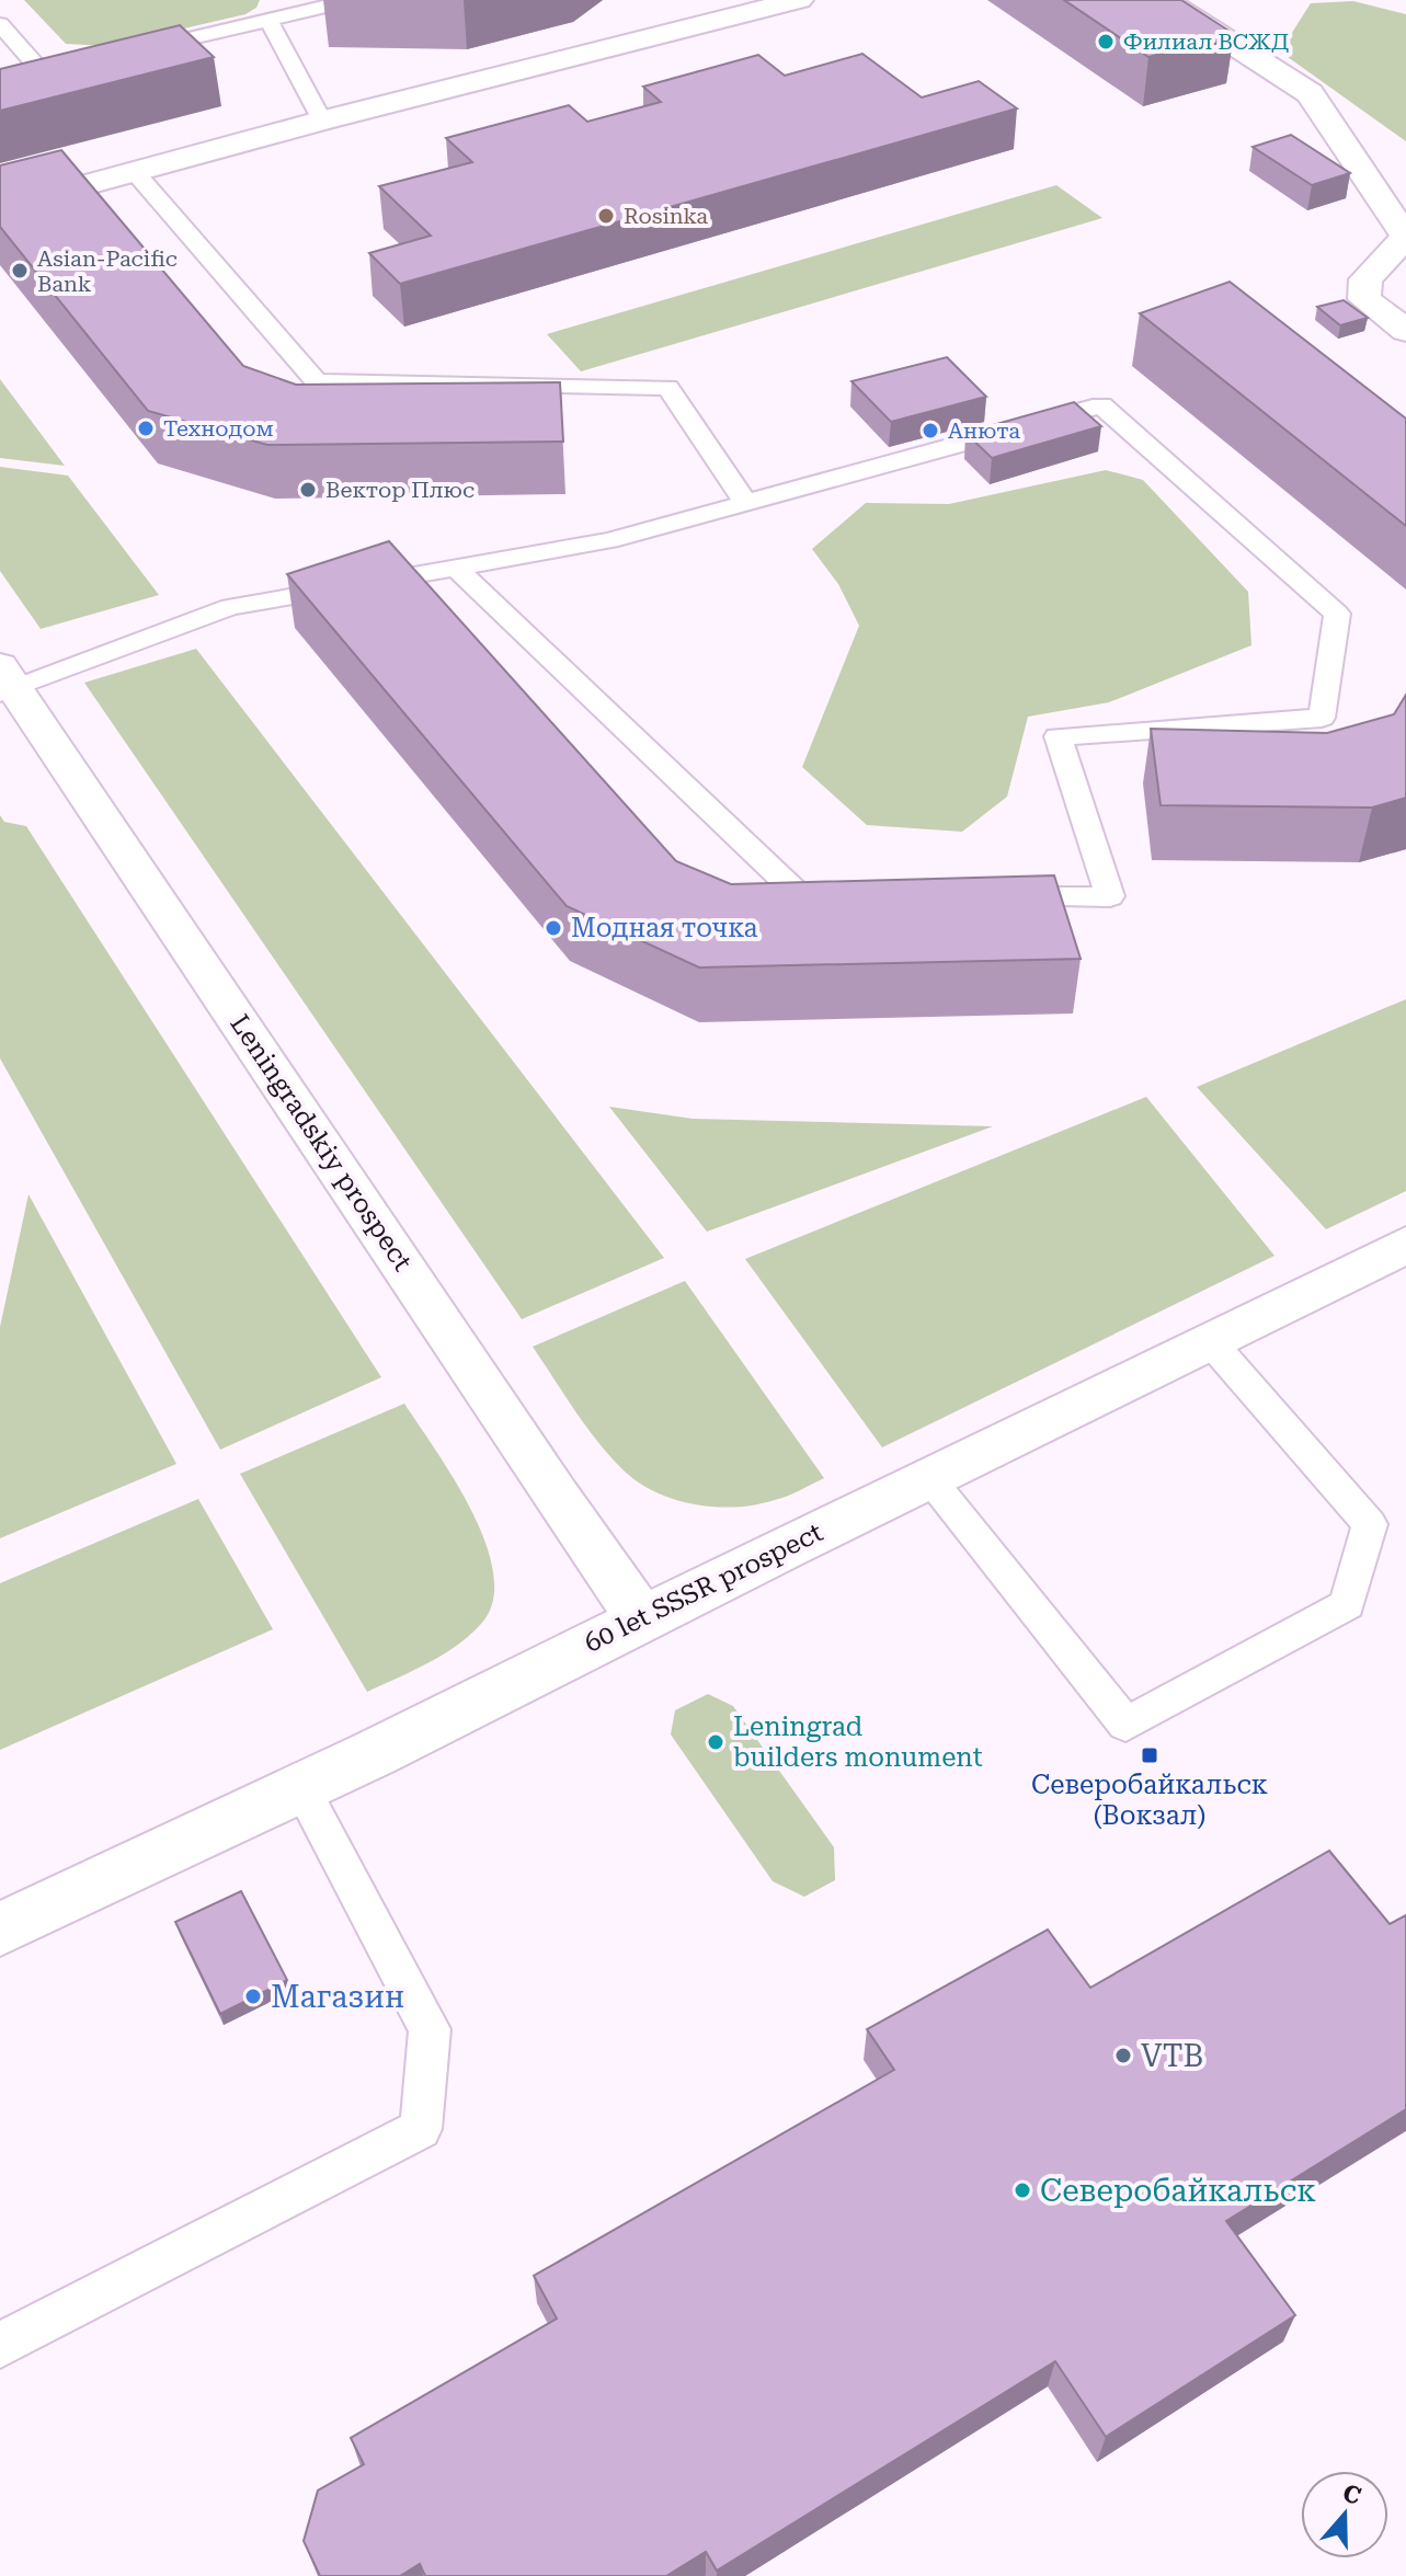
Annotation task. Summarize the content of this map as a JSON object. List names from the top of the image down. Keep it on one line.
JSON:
{"streets":{"street":["Leningradskiy prospect","60 let SSSR prospect"]},"crossings":[["Leningradskiy prospect","60 let SSSR prospect"]],"places":{"other":["Филиал ВСЖД","Rosinka","Asian-Pacific Bank","Технодом","Анюта","Вектор Плюс","Модная точка","Leningrad builders monument","Магазин","VTB","Северобайкальск"],"transit":["Северобайкальск (Вокзал)"]},"north":"top"}
